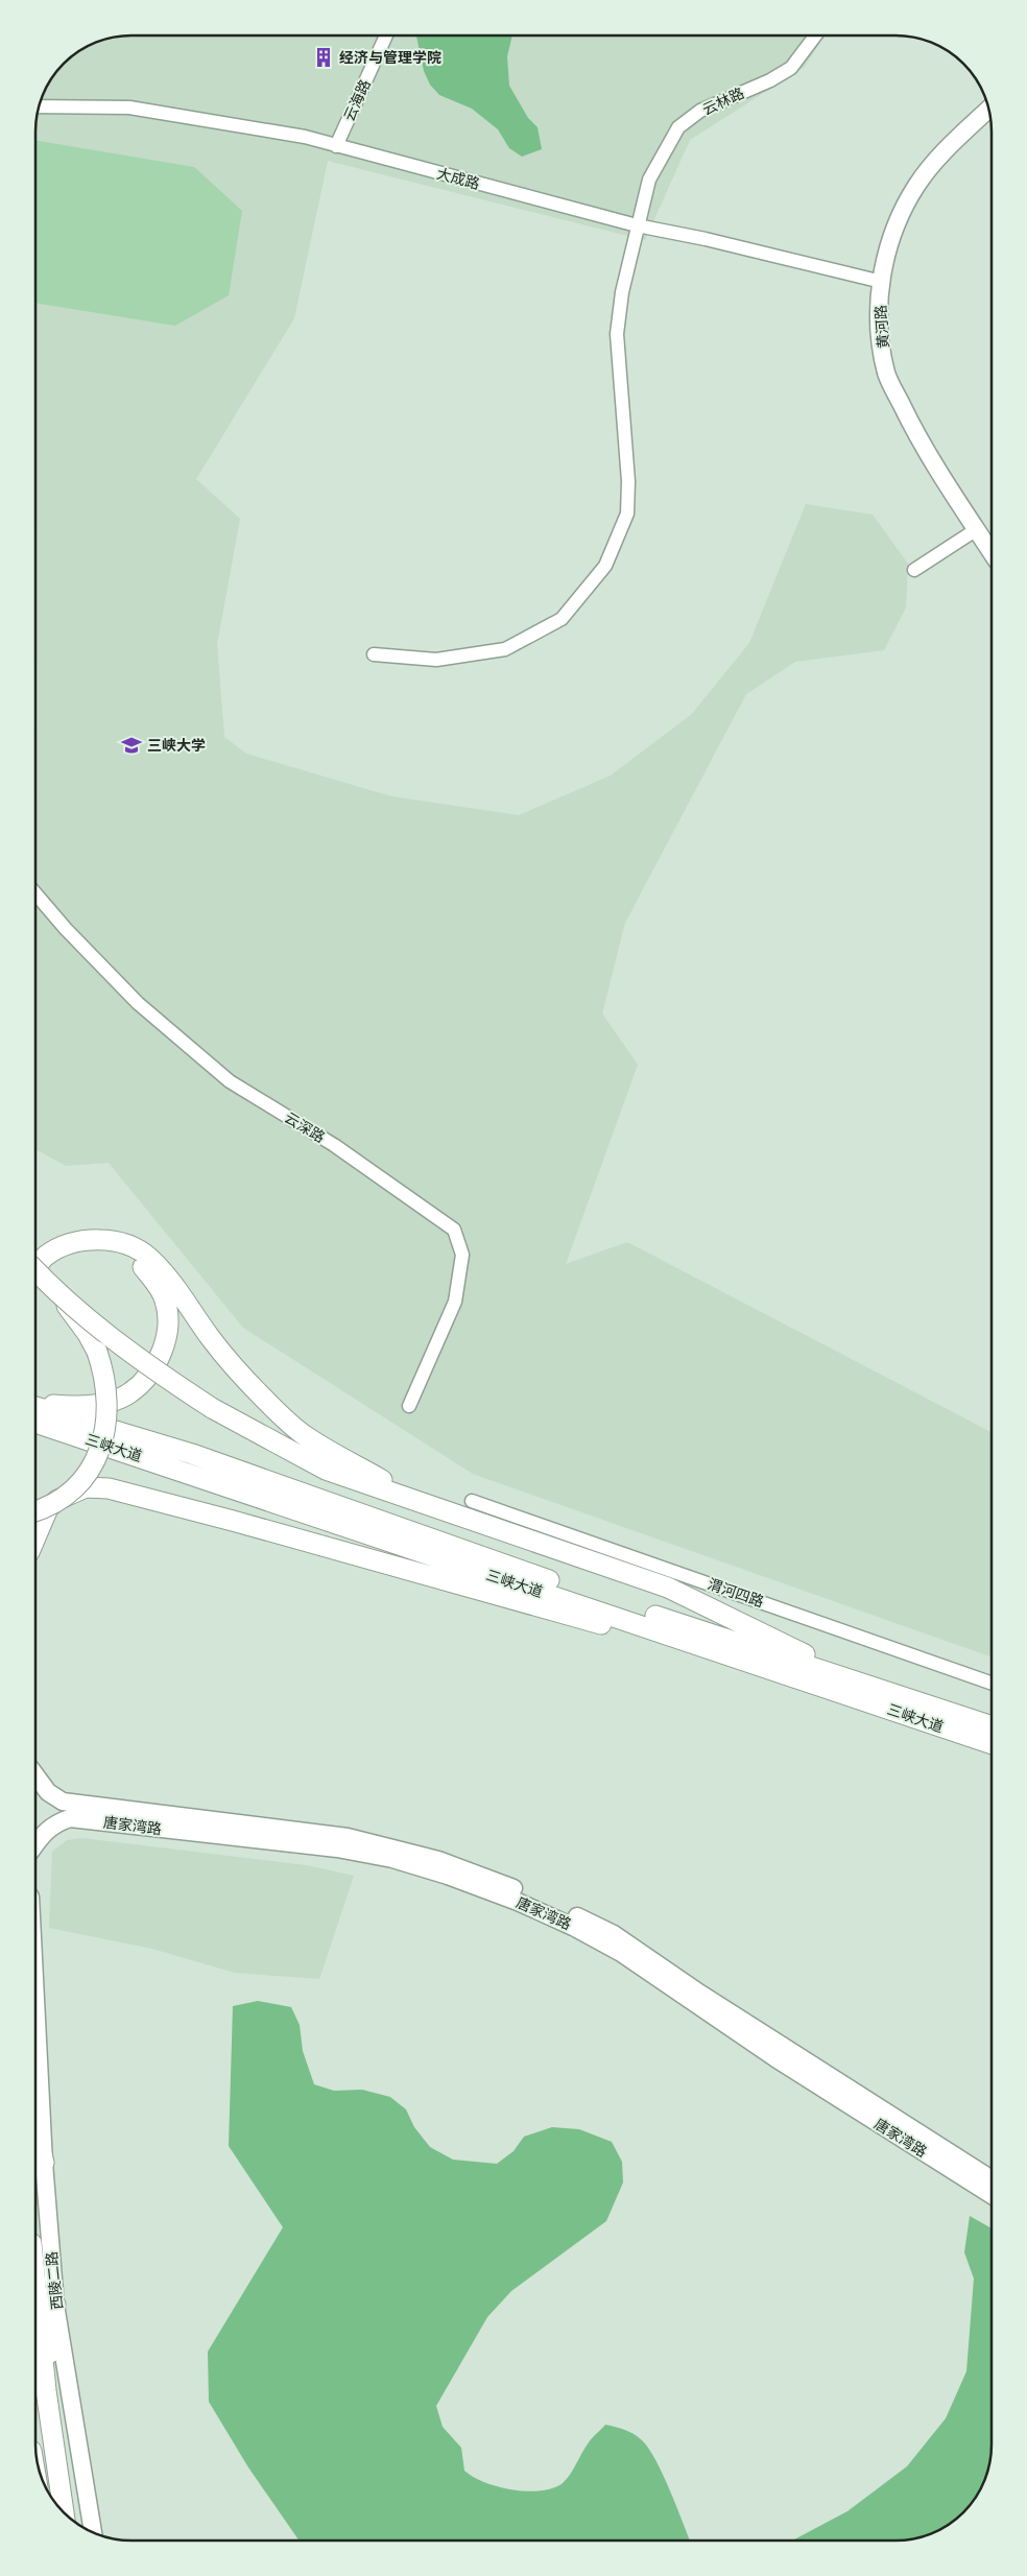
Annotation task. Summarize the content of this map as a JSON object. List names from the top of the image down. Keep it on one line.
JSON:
{"streets":{"highway":["三峡大道"],"main road":["黄河路","唐家湾路","西陵二路"],"street":["云海路","云林路","大成路","云深路","渭河四路"]},"crossings":[["云海路","大成路"],["云林路","大成路"],["大成路","黄河路"]],"places":{"building":["经济与管理学院"],"school or university":["三峡大学"]}}
